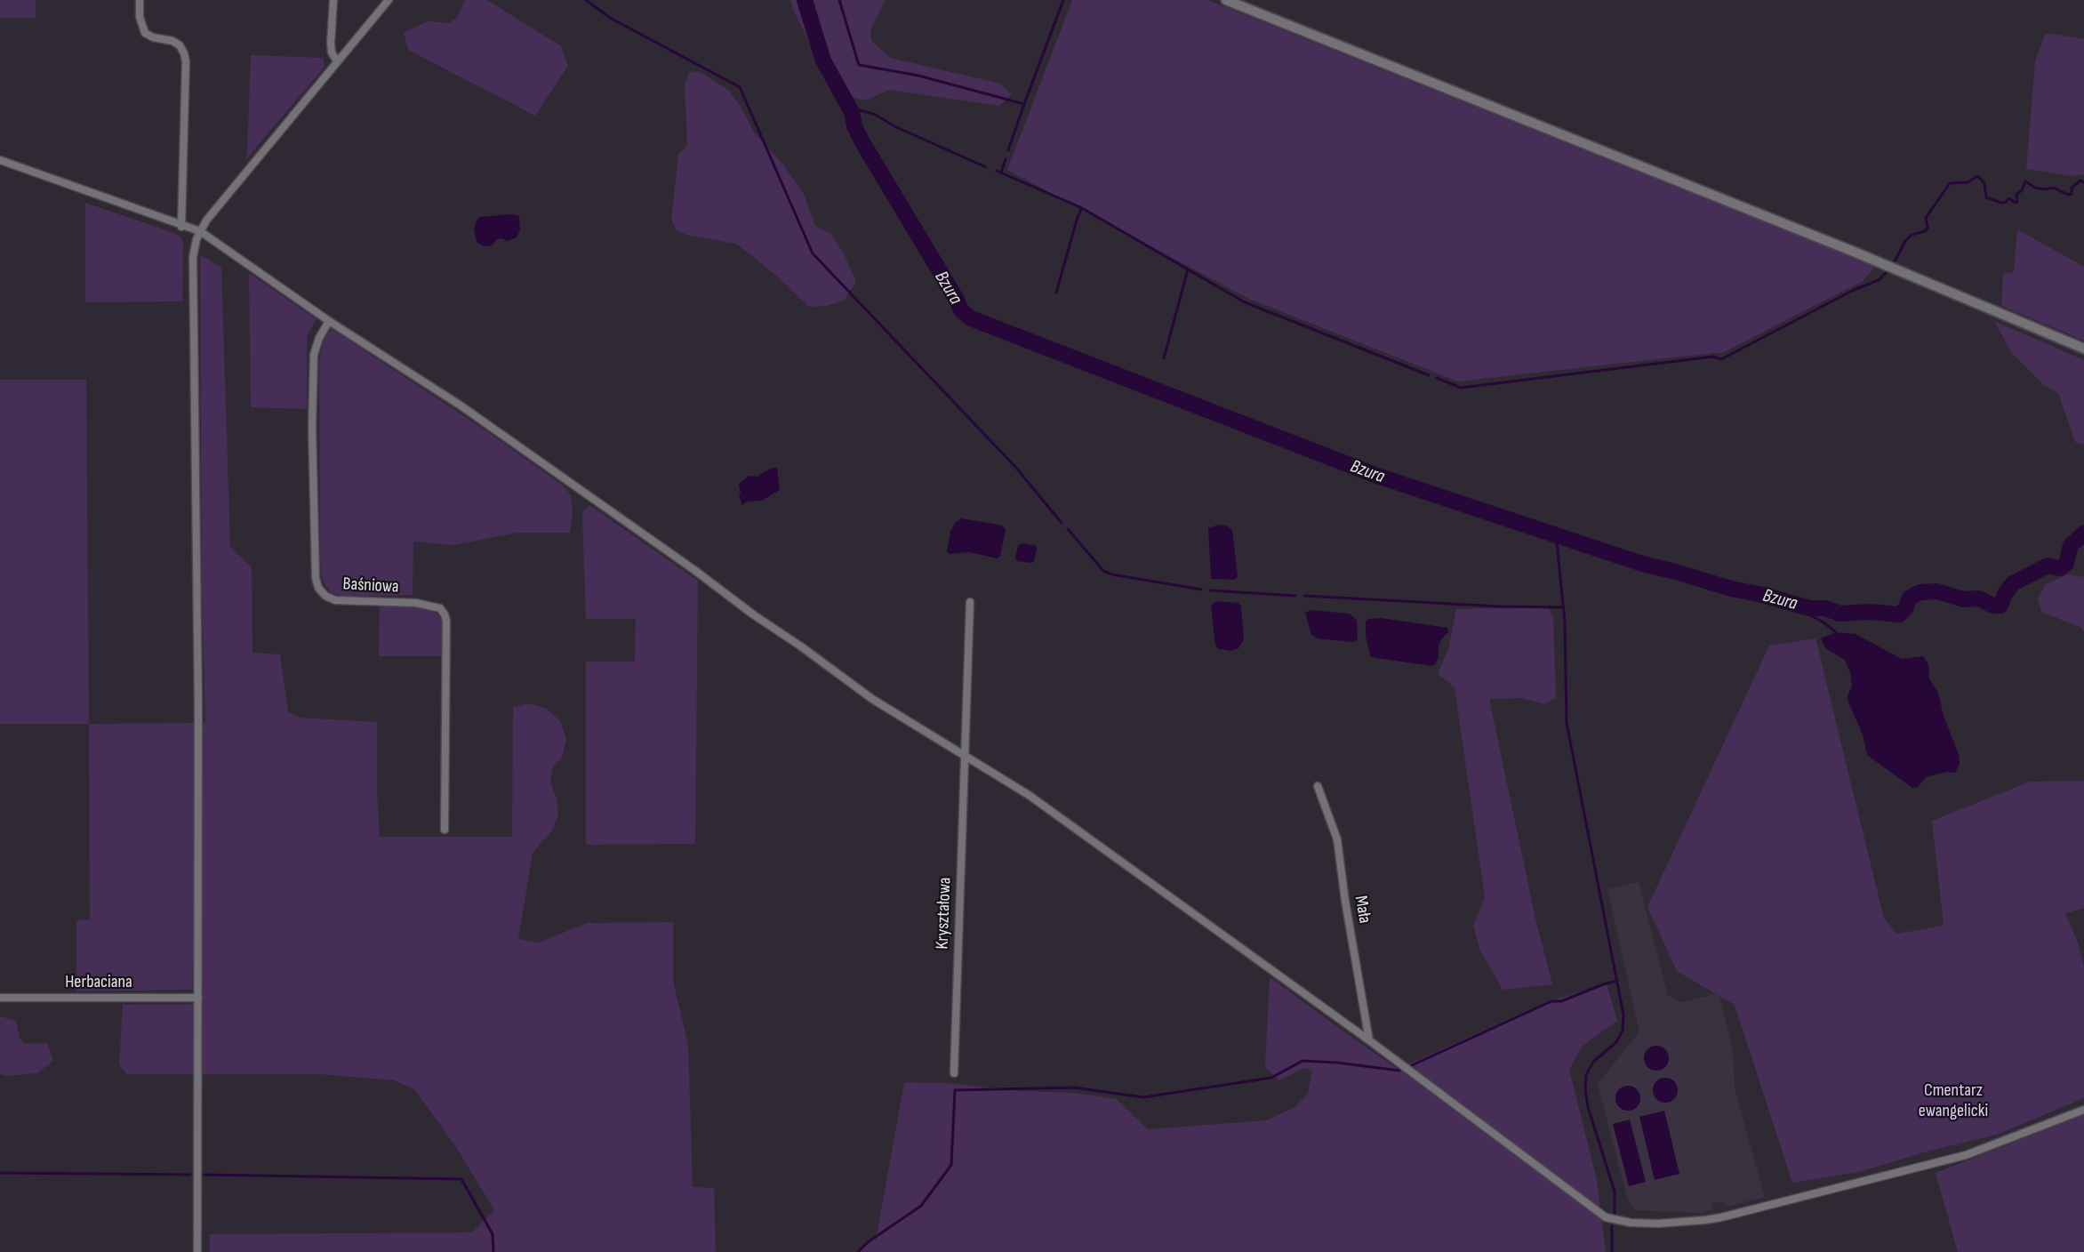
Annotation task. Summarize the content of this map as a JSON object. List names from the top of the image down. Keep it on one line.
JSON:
{"streets":{"street":["Baśniowa","Mała","Kryształowa","Herbaciana"]},"water":["Bzura"],"parks":["Cmentarz ewangelicki"]}
